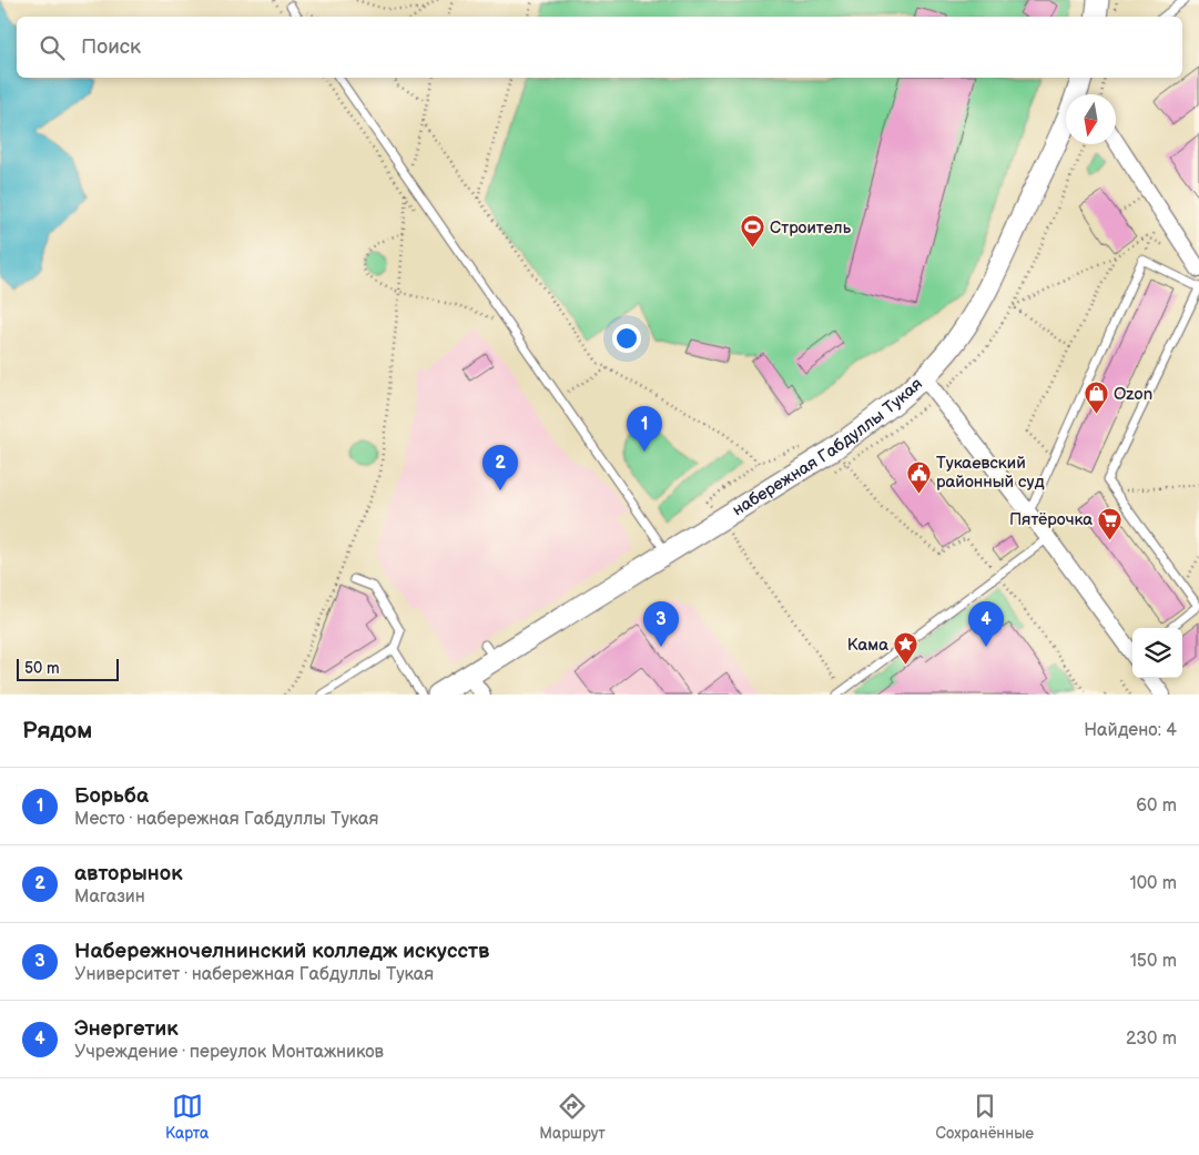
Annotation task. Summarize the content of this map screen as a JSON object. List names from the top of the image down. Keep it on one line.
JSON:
{"streets":{"main road":["набережная Габдуллы Тукая"]},"places":{"sports":["Строитель"],"shop":["Ozon"],"public building":["Тукаевский районный суд"],"supermarket":["Пятёрочка"],"place":["Кама"]},"scale_bar":"50 m","north":"bottom","page":{"search":"Поиск","pins":["1","2","3","4"],"scale":"50 m","heading":["Рядом","Найдено: 4"],"list":[{"mark":"1","name":"Борьба","note":"Место · набережная Габдуллы Тукая","value":"60 m"},{"mark":"2","name":"авторынок","note":"Магазин","value":"100 m"},{"mark":"3","name":"Набережночелнинский колледж искусств","note":"Университет · набережная Габдуллы Тукая","value":"150 m"},{"mark":"4","name":"Энергетик","note":"Учреждение · переулок Монтажников","value":"230 m"}],"nav":["Карта","Маршрут","Сохранённые"]}}
